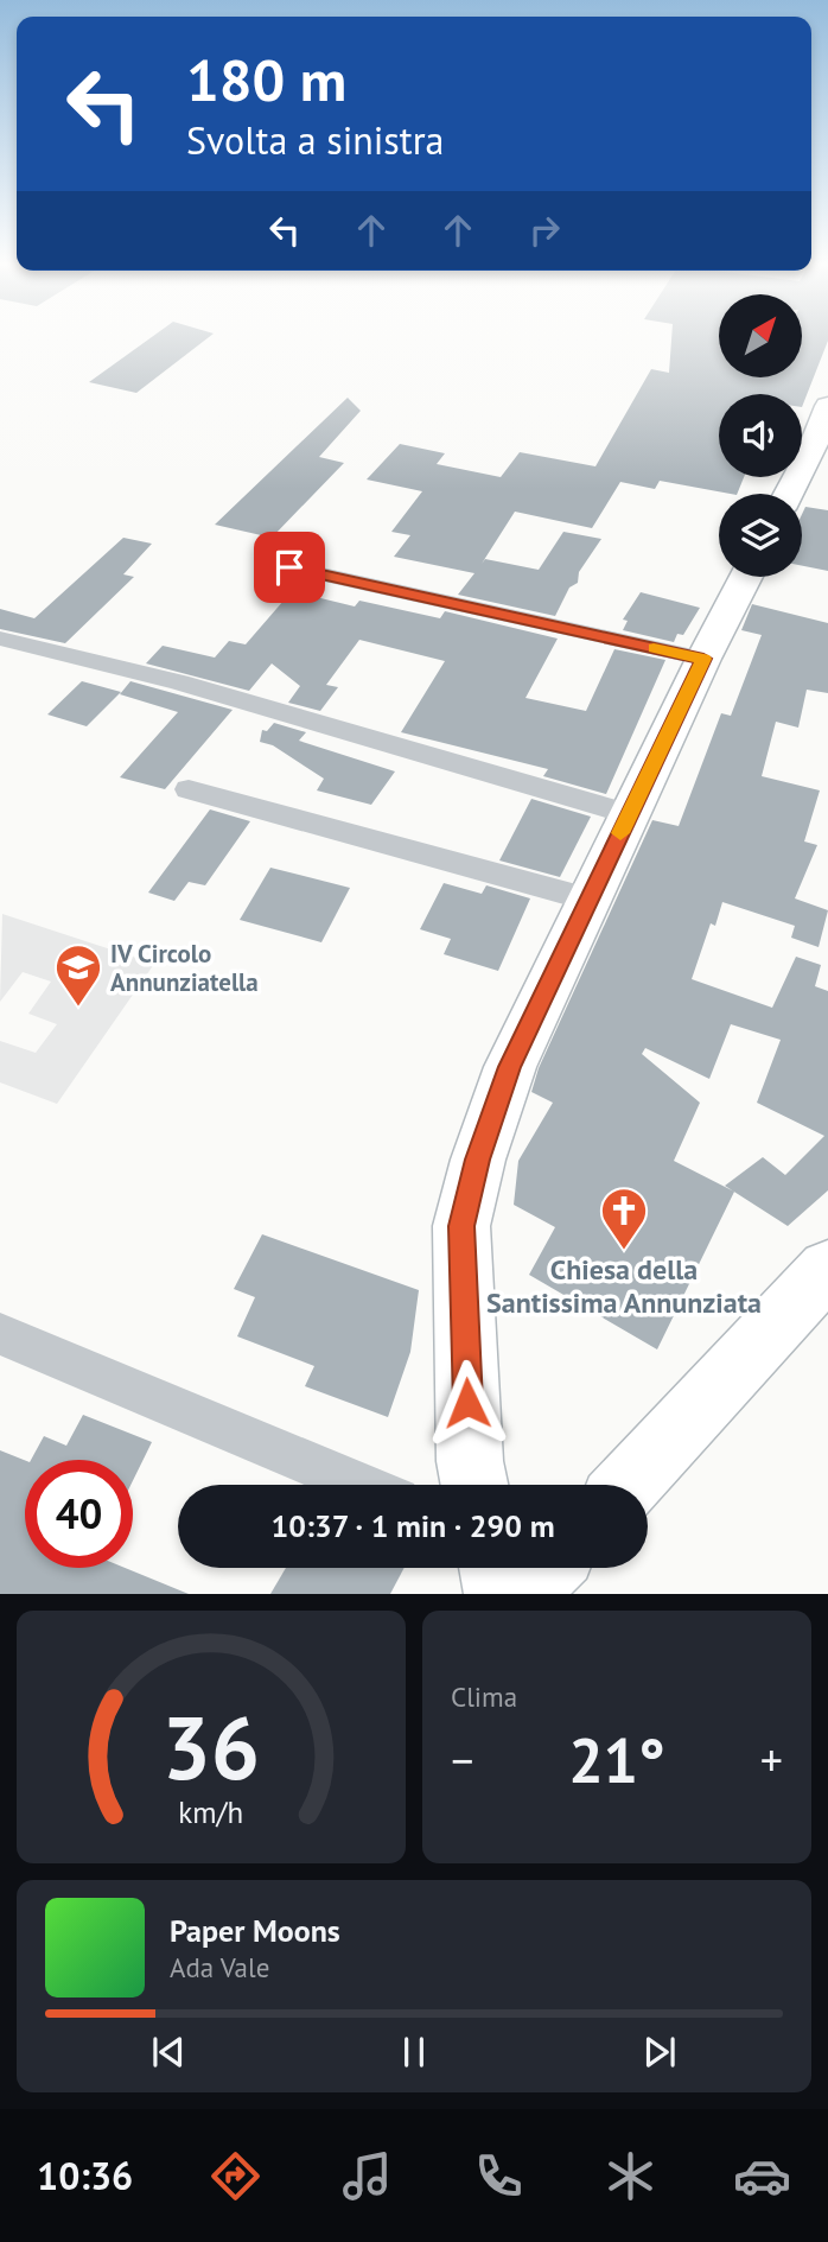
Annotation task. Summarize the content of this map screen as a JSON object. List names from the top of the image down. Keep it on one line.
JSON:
{"places":{"school or university":["IV Circolo Annunziatella"],"church":["Chiesa della Santissima Annunziata"]},"north":"top right","page":{"turn":["180 m","Svolta a sinistra"],"limit":"40","trip":"10:37 · 1 min · 290 m","tile":"Clima","heat":["−","21°","+"],"song":["Paper Moons","Ada Vale"],"tabs":"10:36","gauge":["36","km/h"]}}
